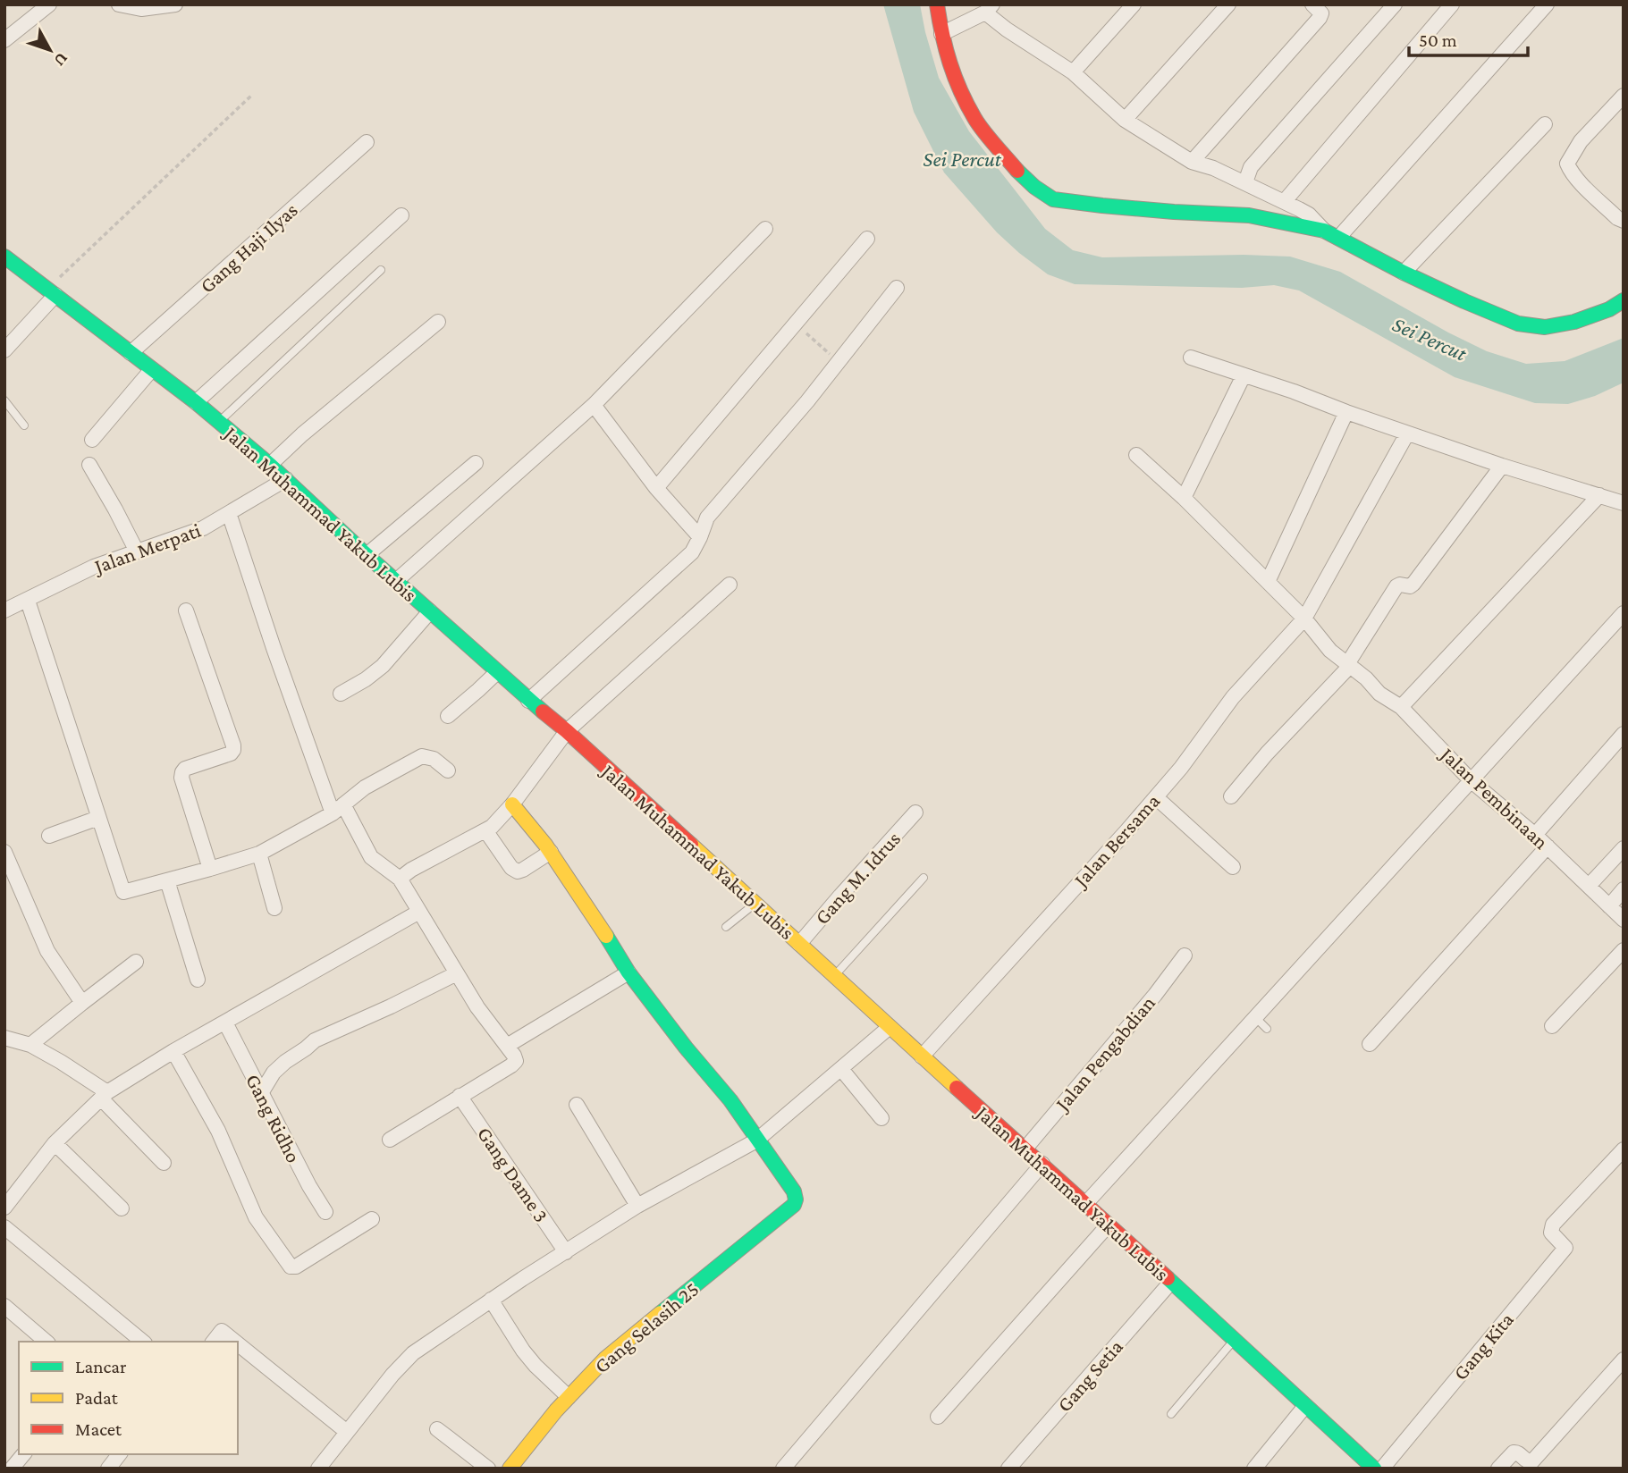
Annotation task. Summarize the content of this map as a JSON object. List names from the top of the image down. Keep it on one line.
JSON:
{"streets":{"main road":["Jalan Muhammad Yakub Lubis","Gang Selasih 25"],"street":["Gang Haji Ilyas","Jalan Merpati","Jalan Pembinaan","Jalan Bersama","Gang M. Idrus","Jalan Pengabdian","Gang Ridho","Gang Dame 3","Gang Kita","Gang Setia"]},"crossings":[["Gang Haji Ilyas","Jalan Muhammad Yakub Lubis"],["Jalan Muhammad Yakub Lubis","Jalan Merpati"],["Jalan Muhammad Yakub Lubis","Jalan Bersama"],["Jalan Muhammad Yakub Lubis","Gang M. Idrus"],["Jalan Muhammad Yakub Lubis","Jalan Pengabdian"],["Jalan Muhammad Yakub Lubis","Gang Setia"],["Jalan Pembinaan","Jalan Bersama"]],"water":["Sei Percut"],"legend":["Lancar","Padat","Macet"],"scale_bar":"50 m","north":"bottom right"}
